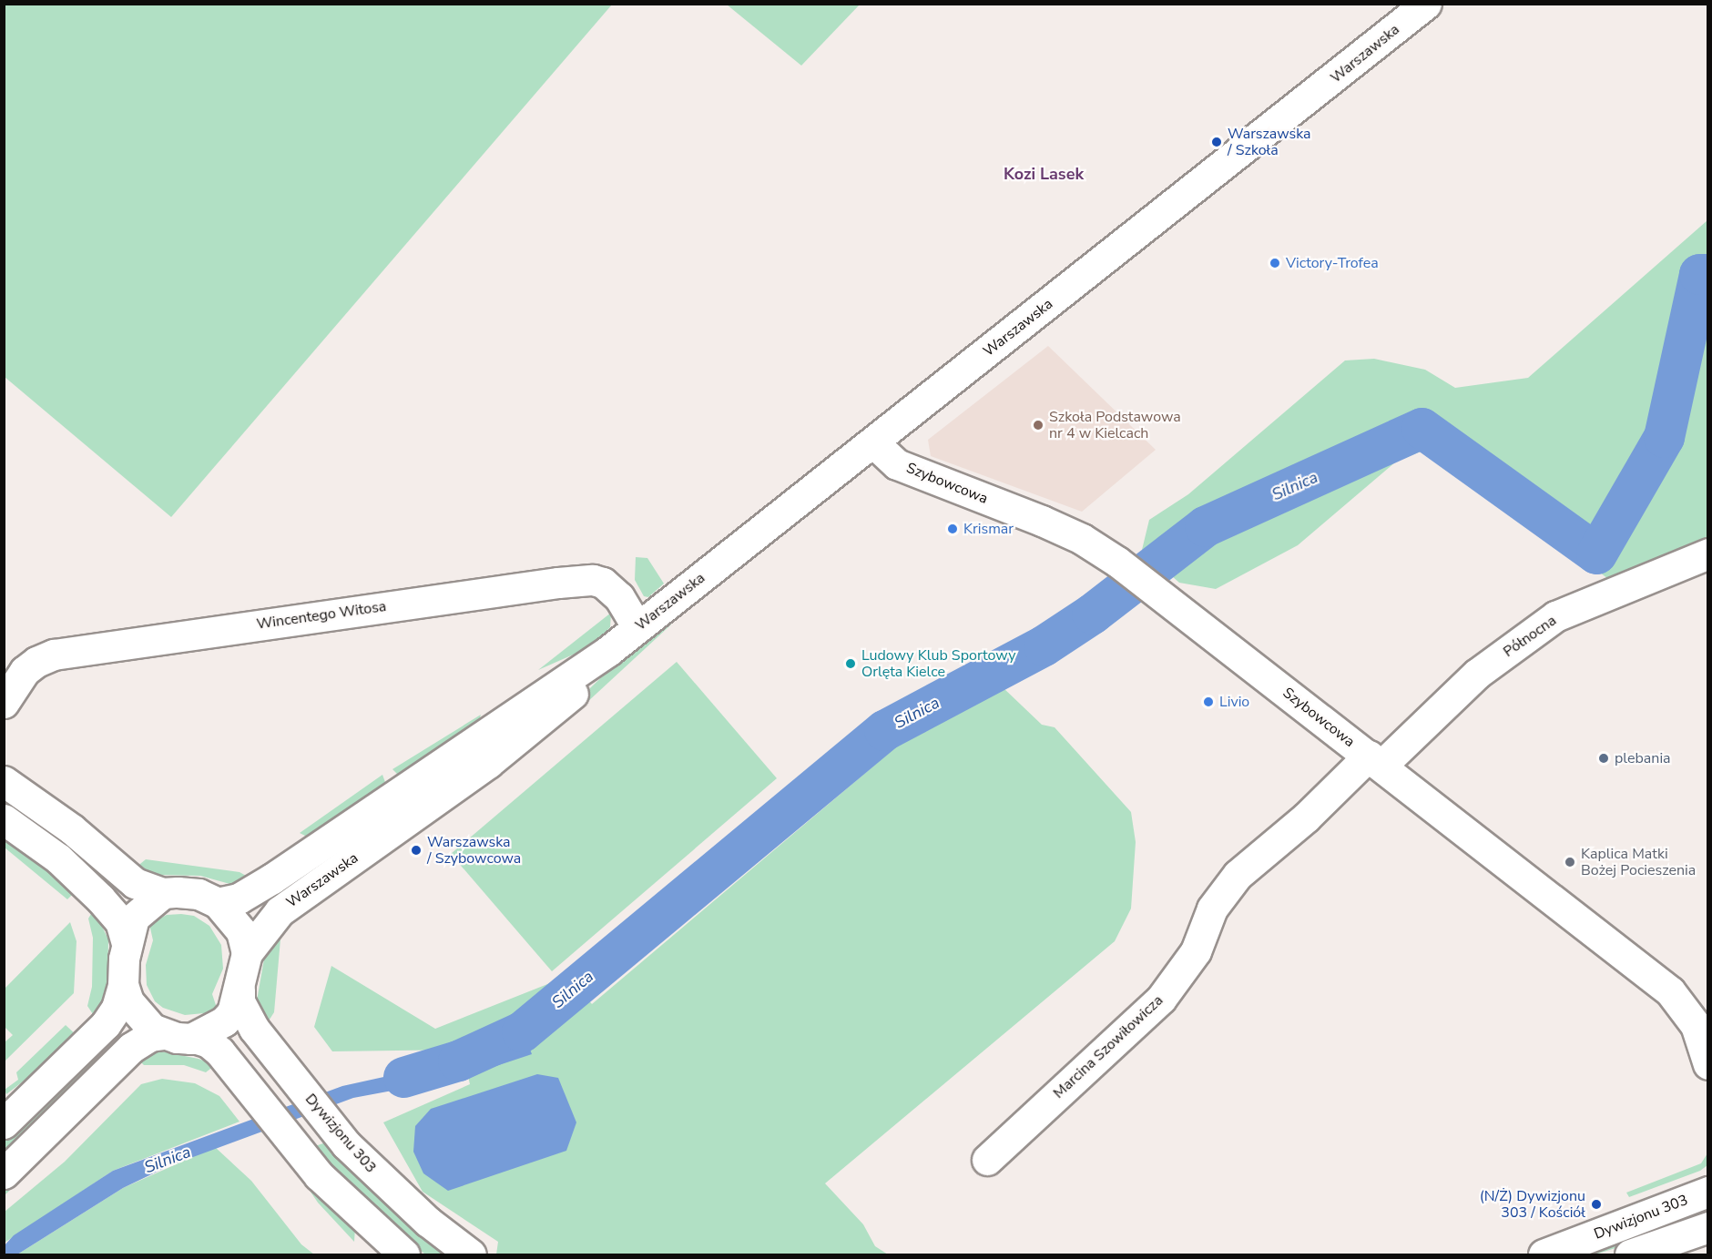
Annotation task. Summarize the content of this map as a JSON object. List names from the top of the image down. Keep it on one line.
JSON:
{"streets":{"street":["Warszawska","Szybowcowa","Wincentego Witosa","Północna","Marcina Szowiłowicza","Dywizjonu 303"]},"crossings":[["Warszawska","Szybowcowa"],["Warszawska","Wincentego Witosa"],["Warszawska","Dywizjonu 303"],["Szybowcowa","Północna"],["Szybowcowa","Marcina Szowiłowicza"],["Północna","Marcina Szowiłowicza"]],"districts":["Kozi Lasek"],"water":["Silnica"],"places":["Warszawska / Szkoła","Victory-Trofea","Szkoła Podstawowa nr 4 w Kielcach","Krismar","Ludowy Klub Sportowy Orlęta Kielce","Livio","plebania","Warszawska / Szybowcowa","Kaplica Matki Bożej Pocieszenia","(N/Ż) Dywizjonu 303 / Kościół"]}
